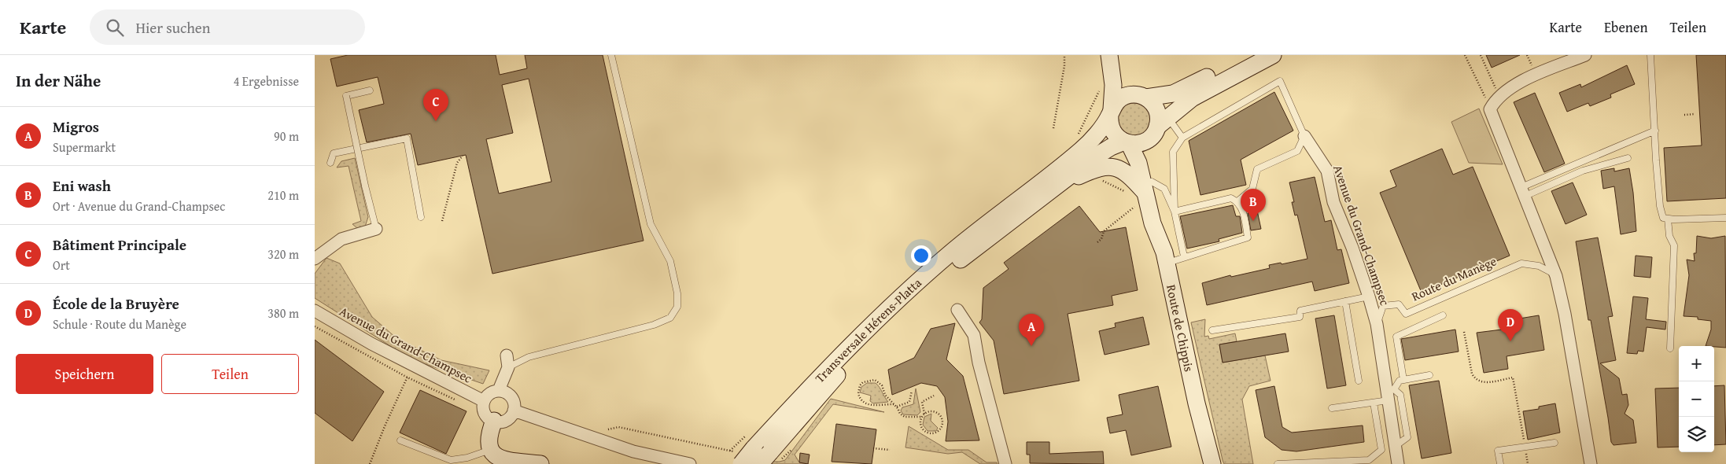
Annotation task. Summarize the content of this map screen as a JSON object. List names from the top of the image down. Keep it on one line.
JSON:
{"streets":{"main road":["Route de Chippis","Transversale Hérens-Platta"],"street":["Avenue du Grand-Champsec"],"lane":["Route du Manège"]},"crossings":[["Avenue du Grand-Champsec","Route du Manège"],["Route de Chippis","Transversale Hérens-Platta"]],"page":{"header":"Karte","search":"Hier suchen","nav":["Karte","Ebenen","Teilen"],"heading":["In der Nähe","4 Ergebnisse"],"pins":["C","B","D","A"],"list":[{"mark":"A","name":"Migros","note":"Supermarkt","value":"90 m"},{"mark":"B","name":"Eni wash","note":"Ort · Avenue du Grand-Champsec","value":"210 m"},{"mark":"C","name":"Bâtiment Principale","note":"Ort","value":"320 m"},{"mark":"D","name":"École de la Bruyère","note":"Schule · Route du Manège","value":"380 m"}],"buttons":["Speichern","Teilen"],"map_buttons":["+","−"]}}
